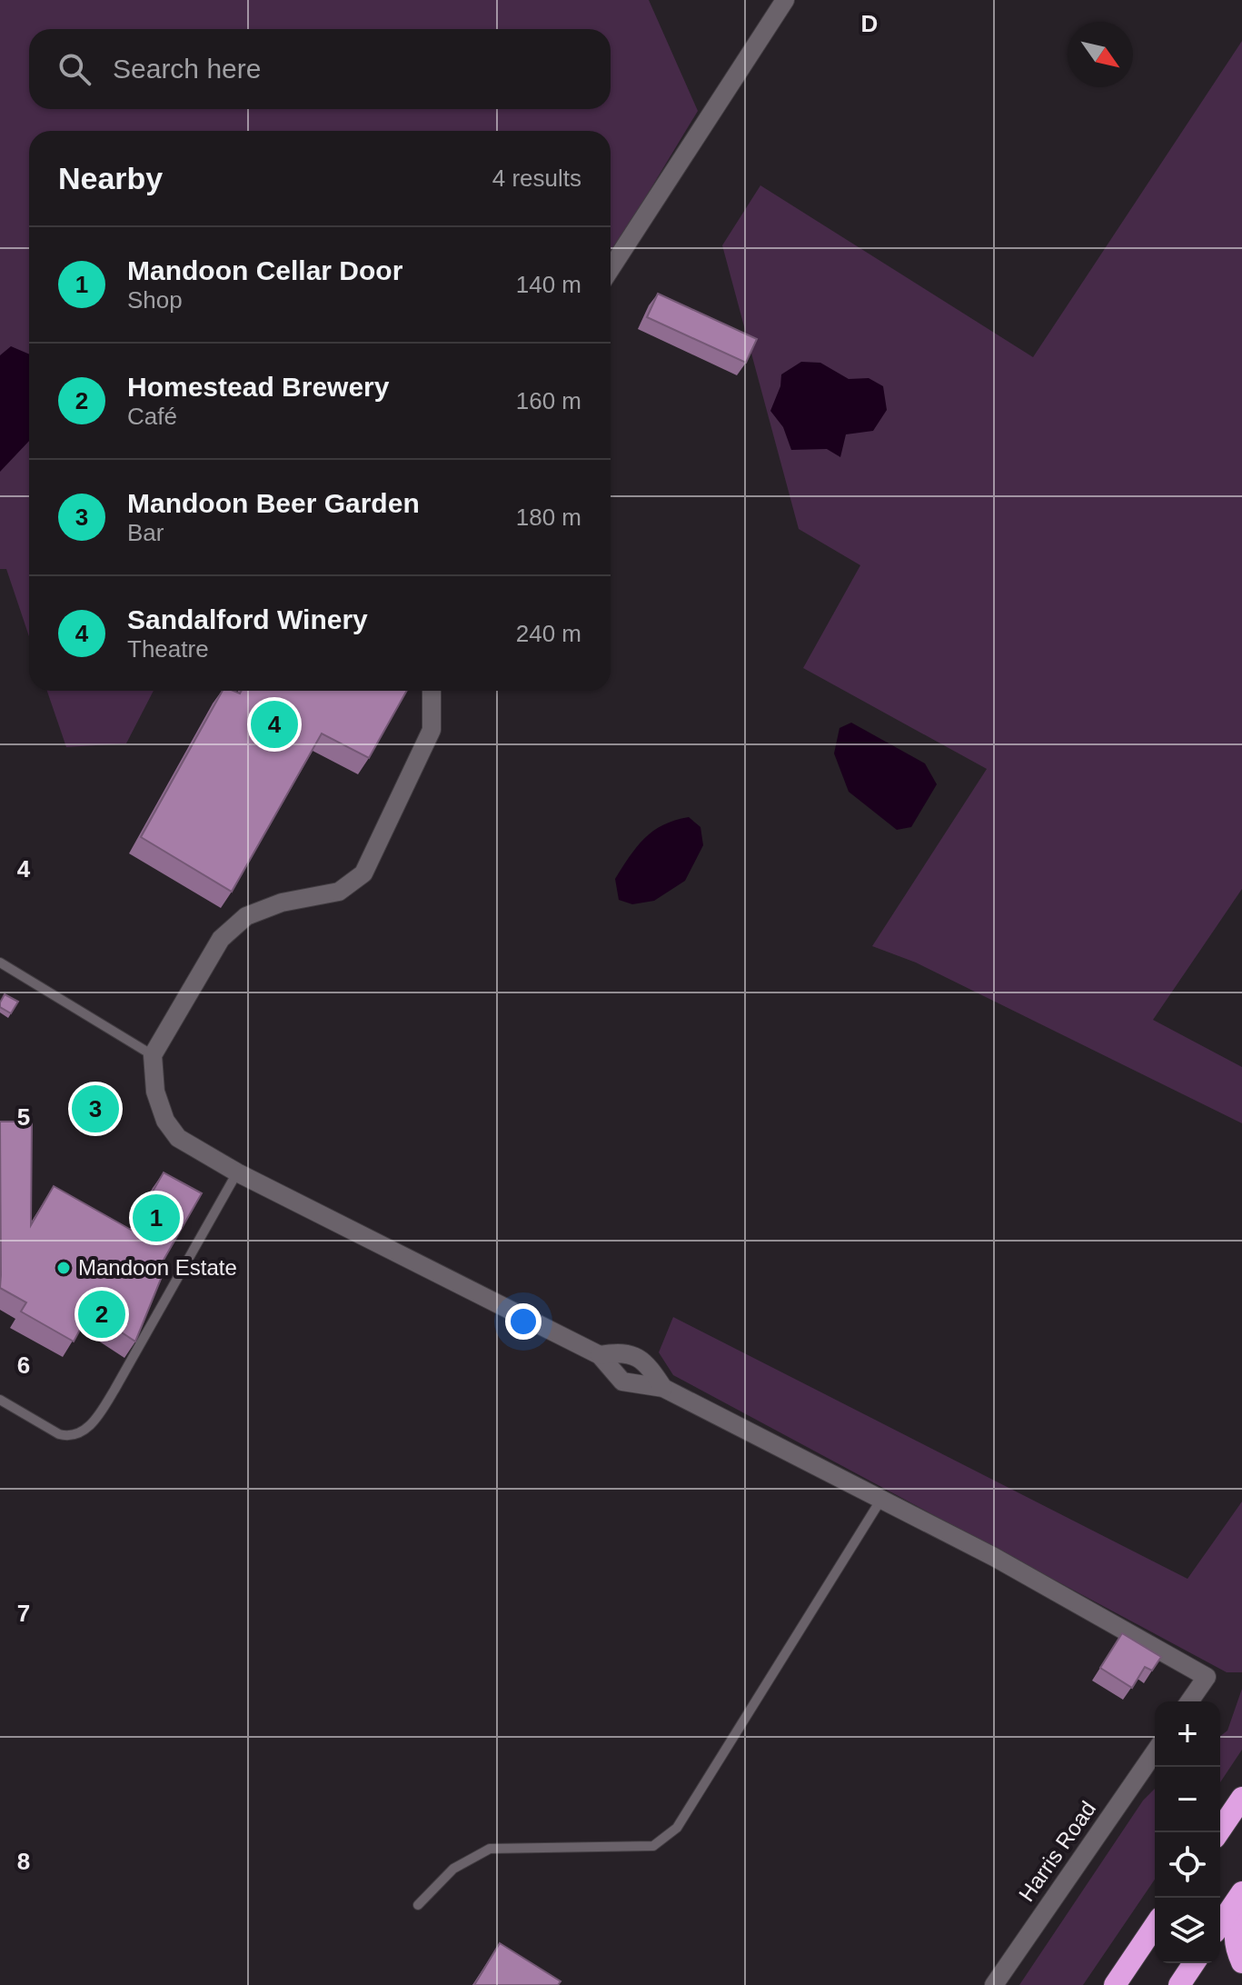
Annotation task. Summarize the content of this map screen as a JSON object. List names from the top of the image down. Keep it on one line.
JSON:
{"streets":{"street":["Harris Road"]},"places":["Mandoon Estate"],"north":"bottom right","page":{"search":"Search here","heading":["Nearby","4 results"],"list":[{"mark":"1","name":"Mandoon Cellar Door","note":"Shop","value":"140 m"},{"mark":"2","name":"Homestead Brewery","note":"Café","value":"160 m"},{"mark":"3","name":"Mandoon Beer Garden","note":"Bar","value":"180 m"},{"mark":"4","name":"Sandalford Winery","note":"Theatre","value":"240 m"}],"pins":["4","3","1","2"],"map_buttons":["+","−"]},"grid":{"columns":["D"],"rows":["4","5","6","7","8"]}}
